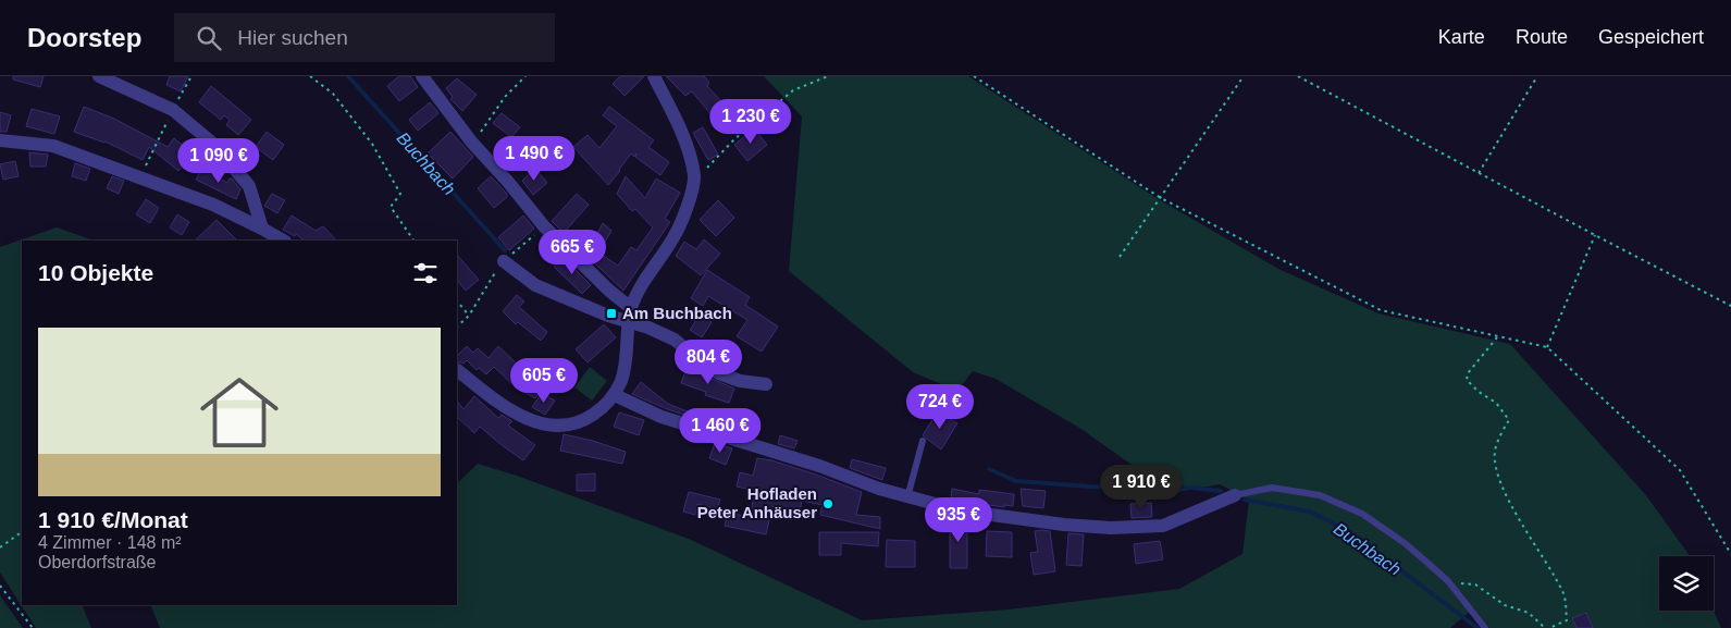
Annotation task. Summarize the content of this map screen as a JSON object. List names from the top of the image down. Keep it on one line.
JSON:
{"water":["Buchbach"],"places":{"transit":["Am Buchbach"],"other":["Hofladen Peter Anhäuser"]},"page":{"header":"Doorstep","search":"Hier suchen","nav":["Karte","Route","Gespeichert"],"price":["1 230 €","1 490 €","1 090 €","665 €","804 €","605 €","724 €","1 460 €","1 910 €","935 €"],"heading":"10 Objekte","list":[{"name":"1 910 €/Monat","note":"4 Zimmer · 148 m² · Oberdorfstraße"}]}}
